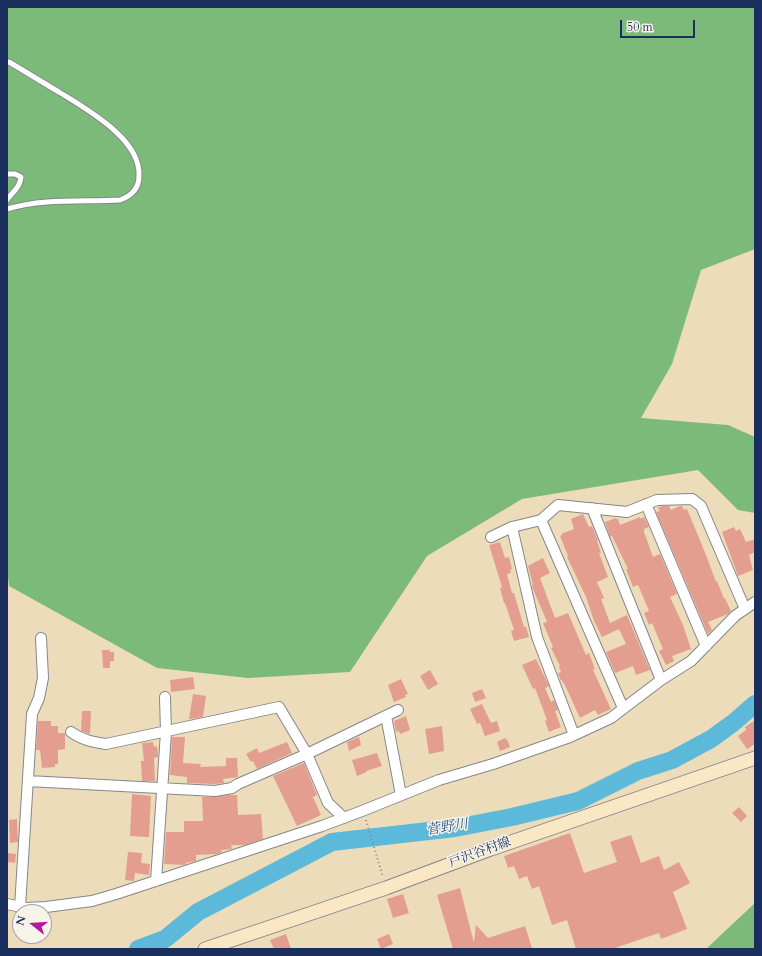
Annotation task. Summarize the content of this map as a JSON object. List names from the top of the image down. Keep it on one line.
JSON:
{"streets":{"main road":["戸沢谷村線"]},"water":["菅野川"],"scale_bar":"50 m","north":"left"}
